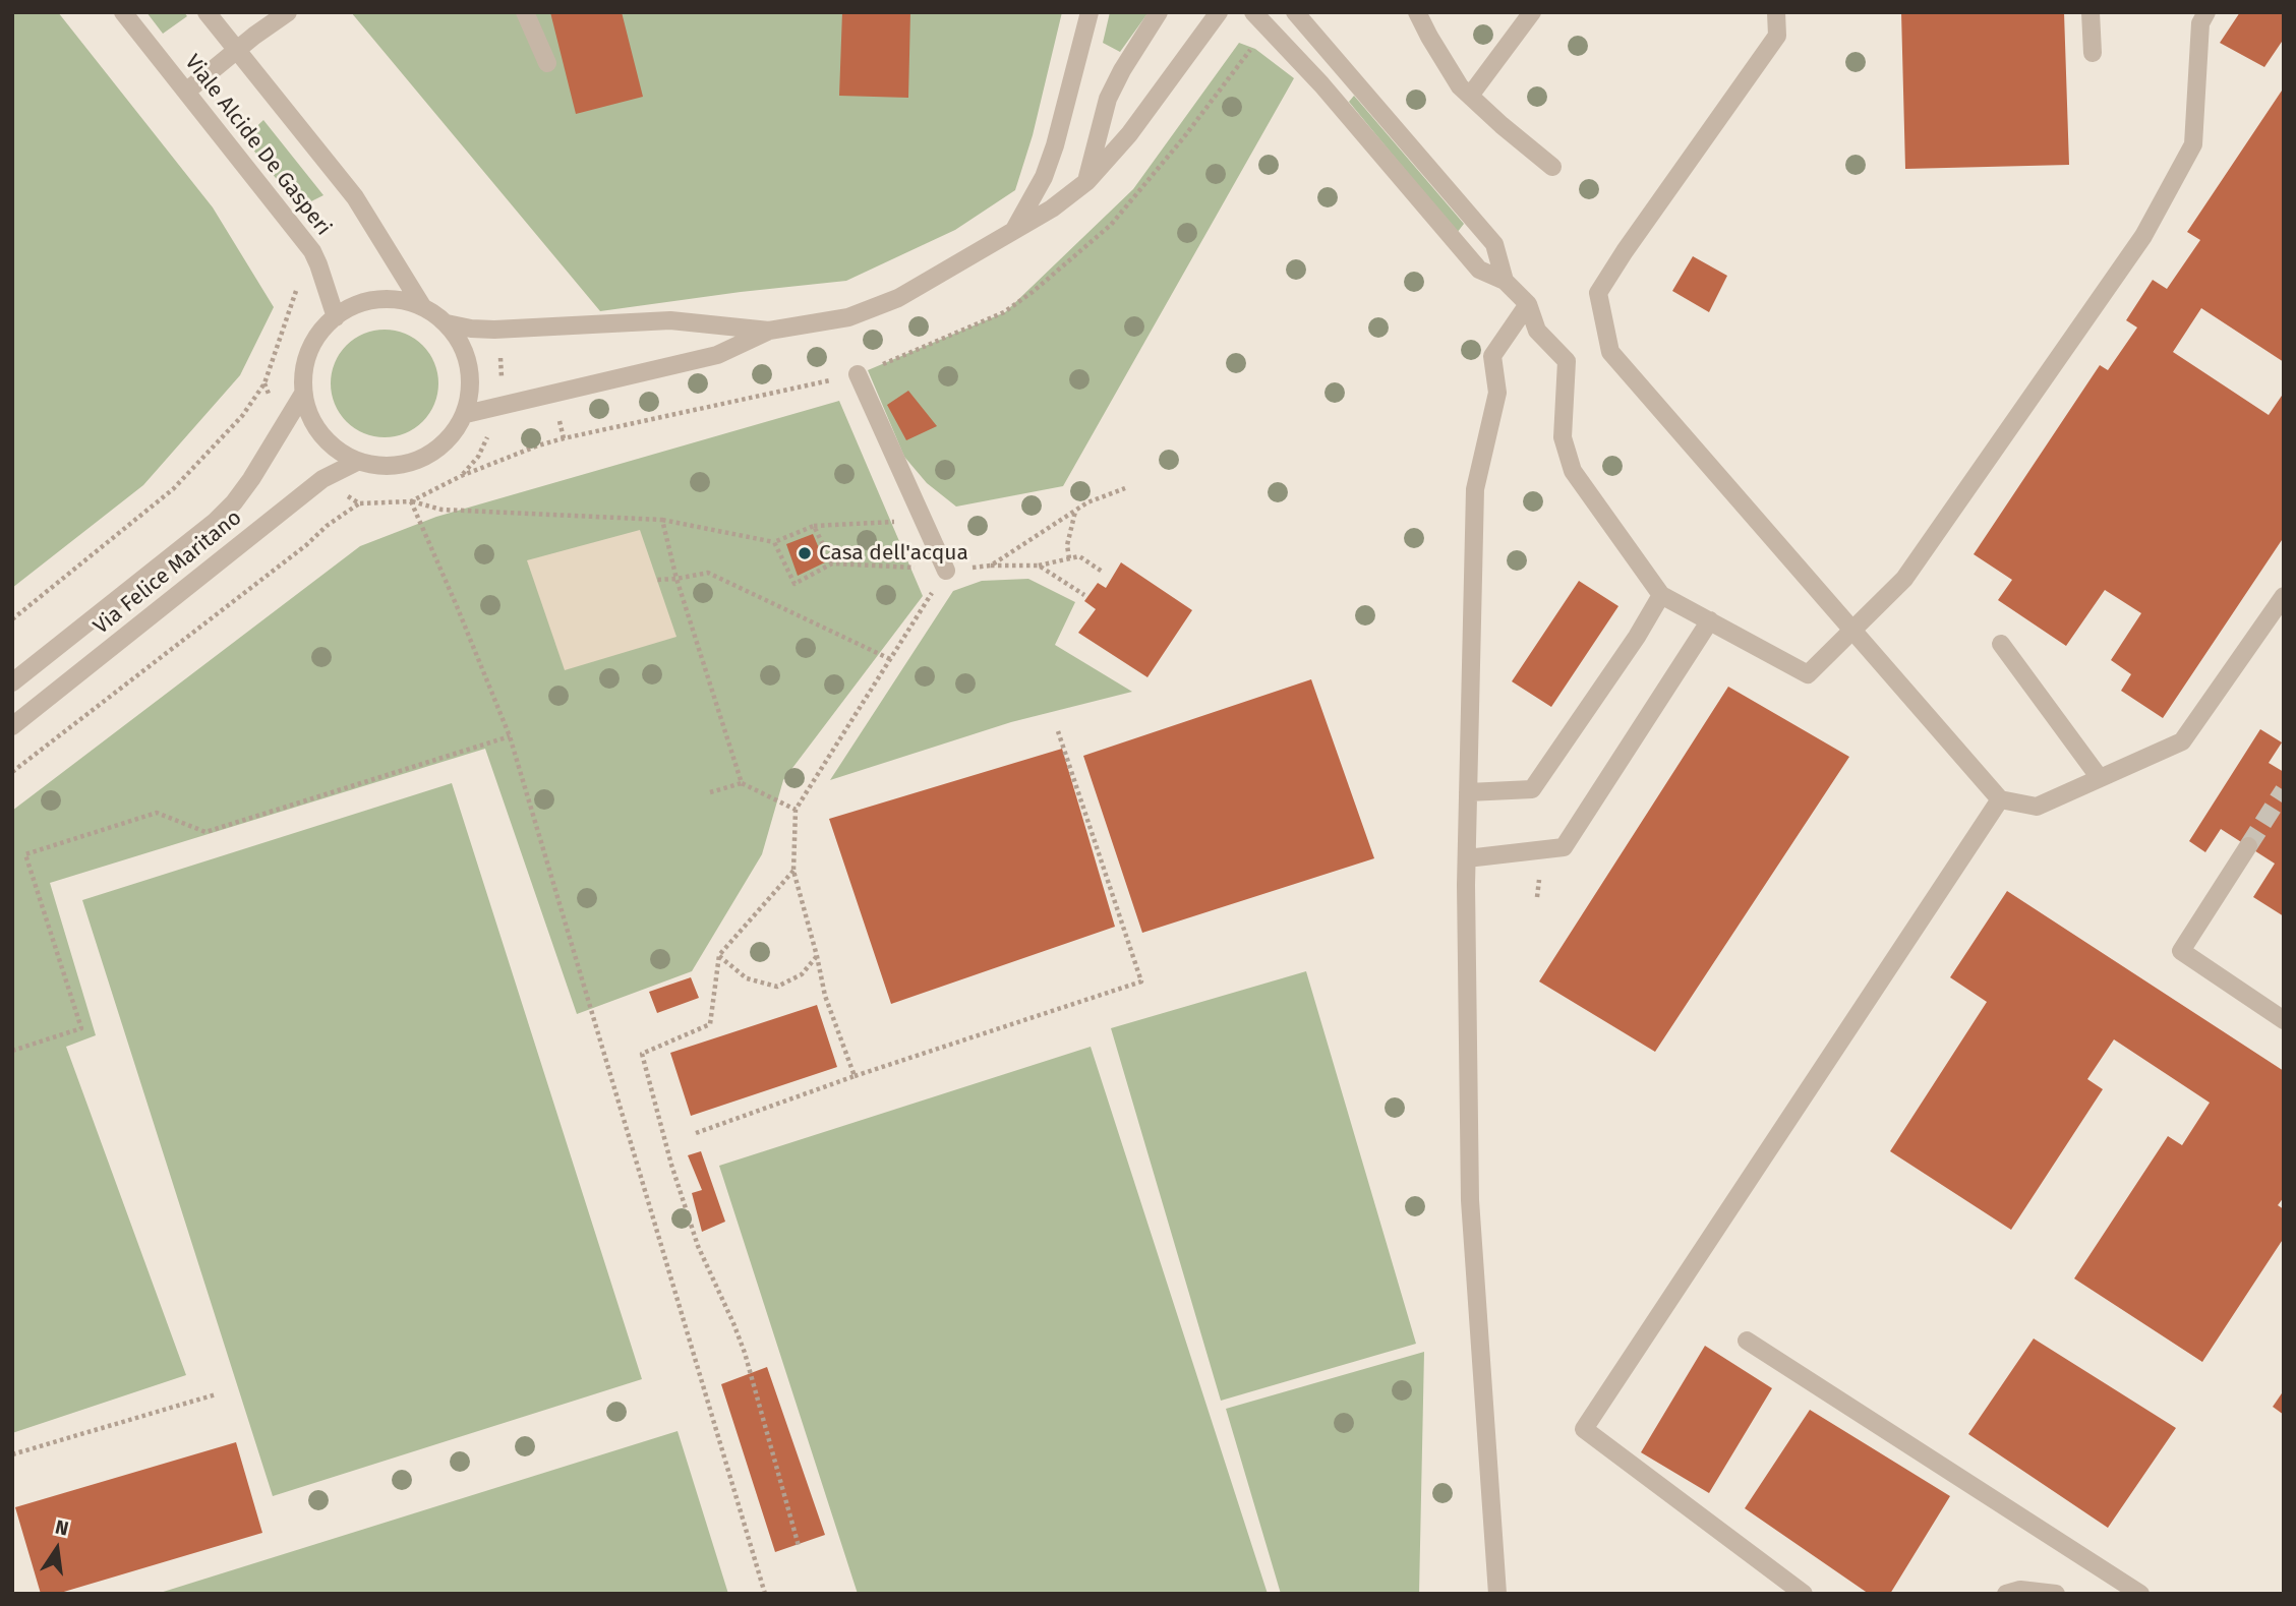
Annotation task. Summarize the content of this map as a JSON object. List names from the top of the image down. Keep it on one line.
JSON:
{"streets":{"street":["Viale Alcide De Gasperi","Via Felice Maritano"]},"crossings":[["Viale Alcide De Gasperi","Via Felice Maritano"]],"places":["Casa dell'acqua"],"north":"top"}
